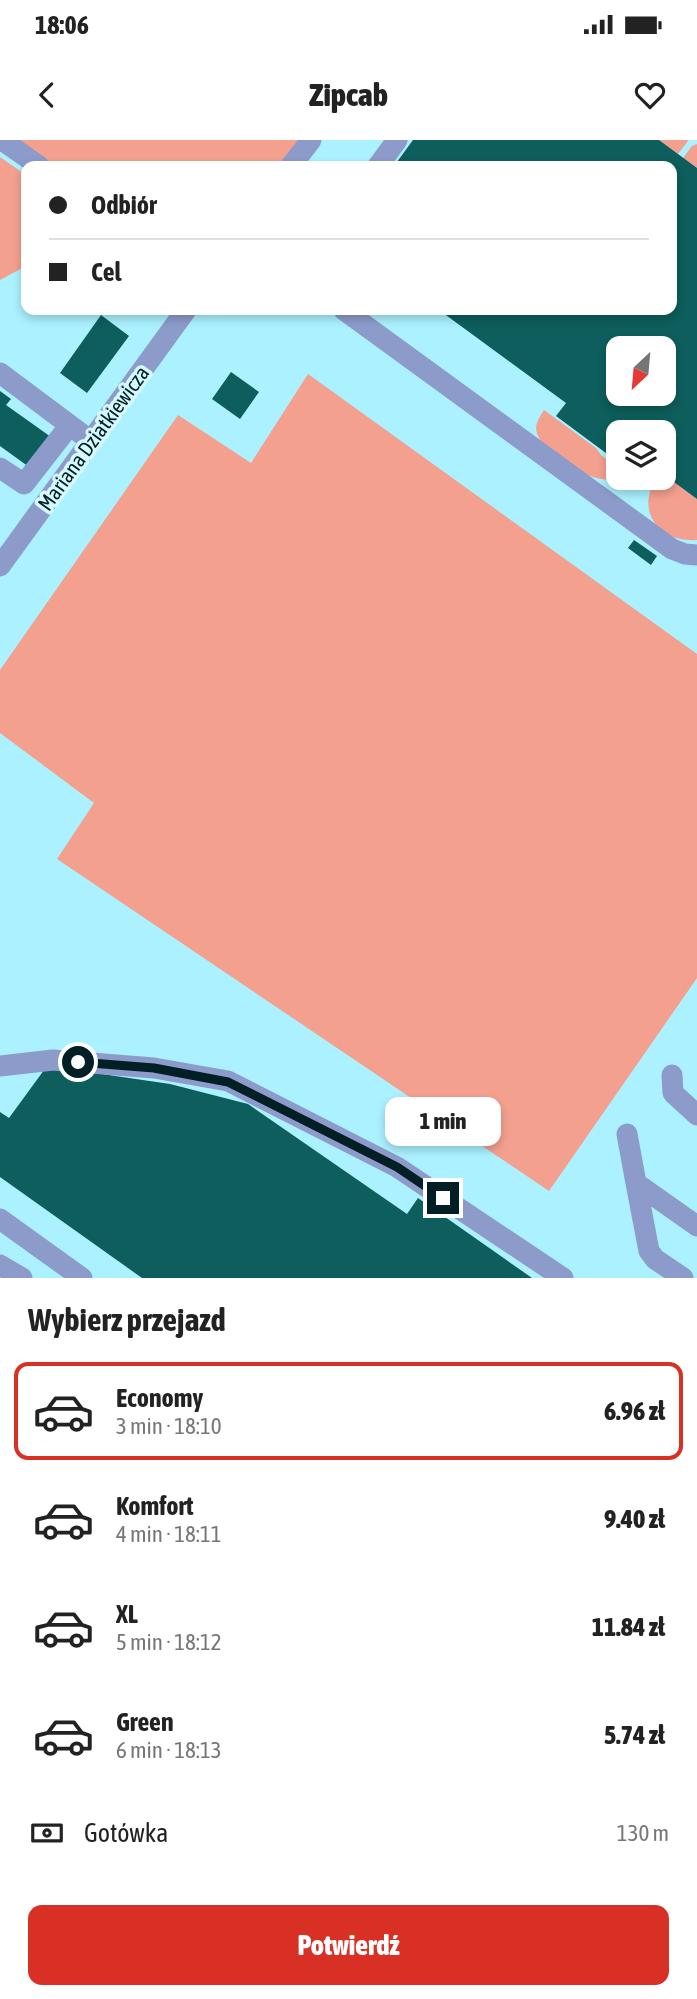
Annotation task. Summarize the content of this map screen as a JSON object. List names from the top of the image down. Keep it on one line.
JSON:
{"streets":{"street":["Mariana Dziatkiewicza"]},"north":"bottom left","page":{"status":"18:06","header":"Zipcab","banner":["Odbiór","Cel"],"bubble":"1 min","heading":"Wybierz przejazd","list":[{"name":"Economy","note":"3 min · 18:10","value":"6.96 zł"},{"name":"Komfort","note":"4 min · 18:11","value":"9.40 zł"},{"name":"XL","note":"5 min · 18:12","value":"11.84 zł"},{"name":"Green","note":"6 min · 18:13","value":"5.74 zł"}],"pay":["Gotówka","130 m"],"buttons":"Potwierdź"}}
